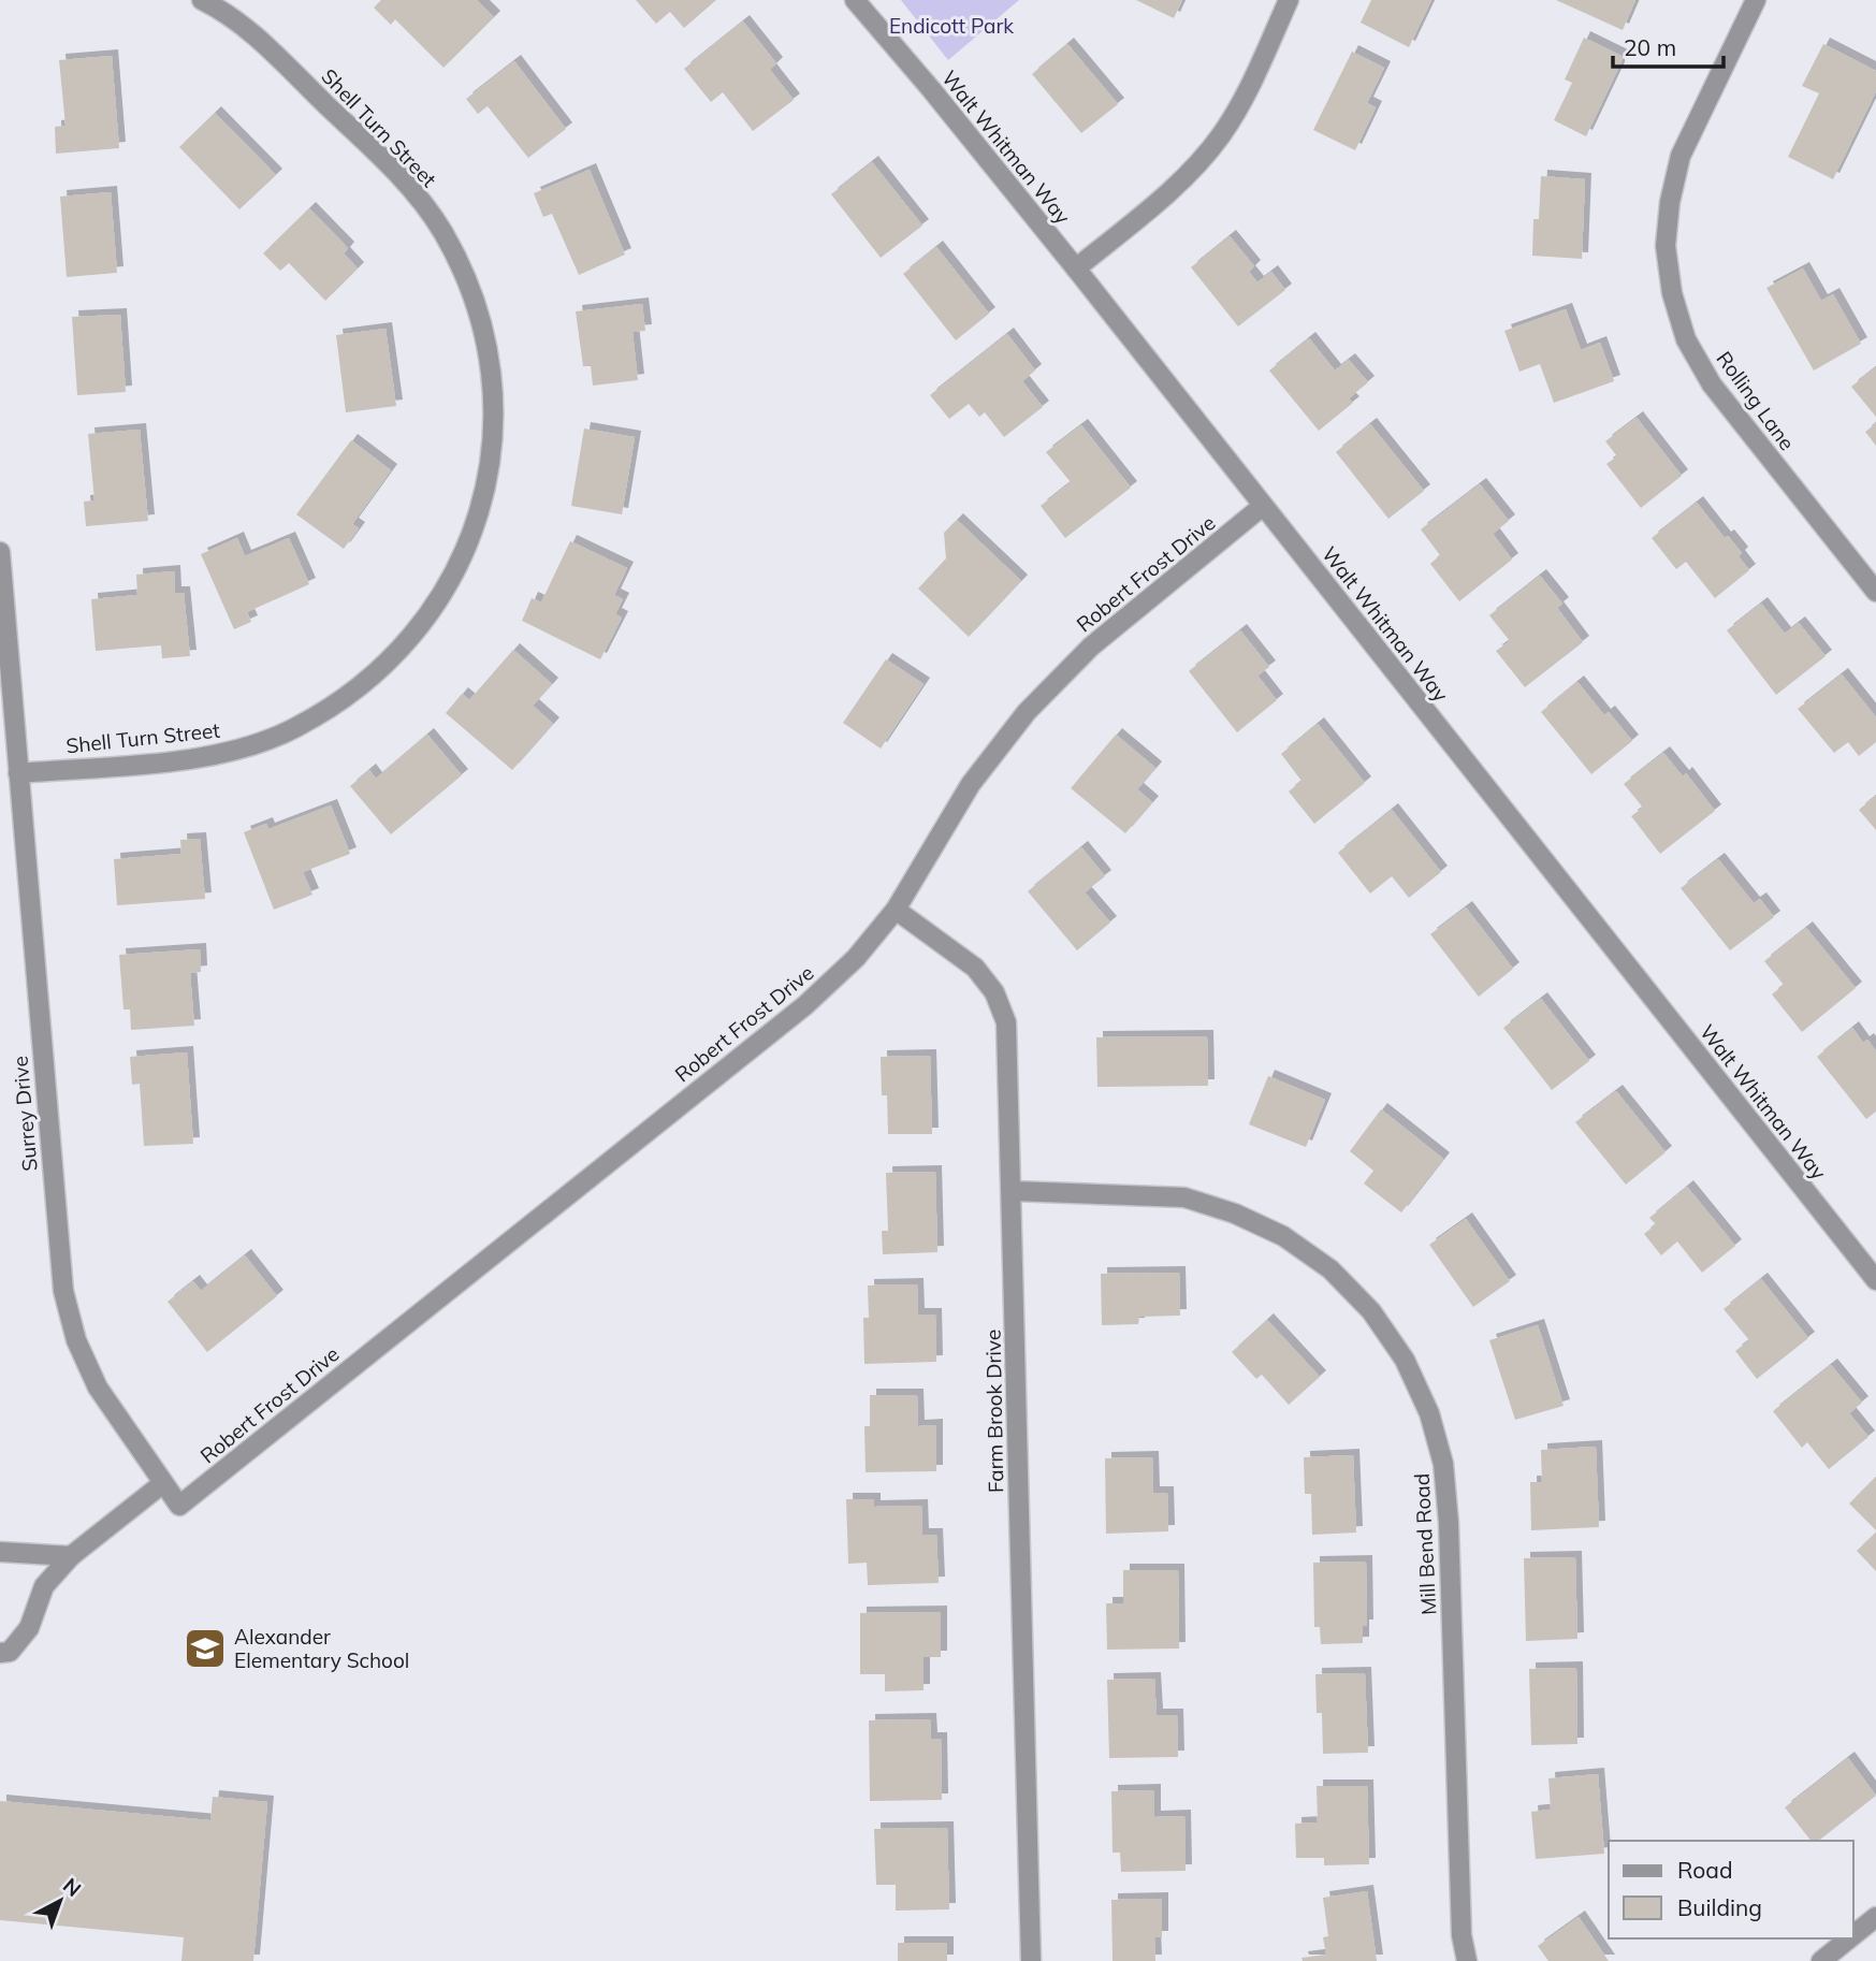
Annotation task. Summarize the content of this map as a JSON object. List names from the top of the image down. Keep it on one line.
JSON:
{"streets":{"street":["Shell Turn Street","Walt Whitman Way","Rolling Lane","Robert Frost Drive","Surrey Drive","Farm Brook Drive","Mill Bend Road"]},"crossings":[["Shell Turn Street","Surrey Drive"],["Walt Whitman Way","Robert Frost Drive"],["Robert Frost Drive","Surrey Drive"],["Robert Frost Drive","Farm Brook Drive"],["Farm Brook Drive","Mill Bend Road"]],"parks":["Endicott Park"],"places":{"school or university":["Alexander Elementary School"]},"legend":["Road","Building"],"scale_bar":"20 m","north":"top right"}
